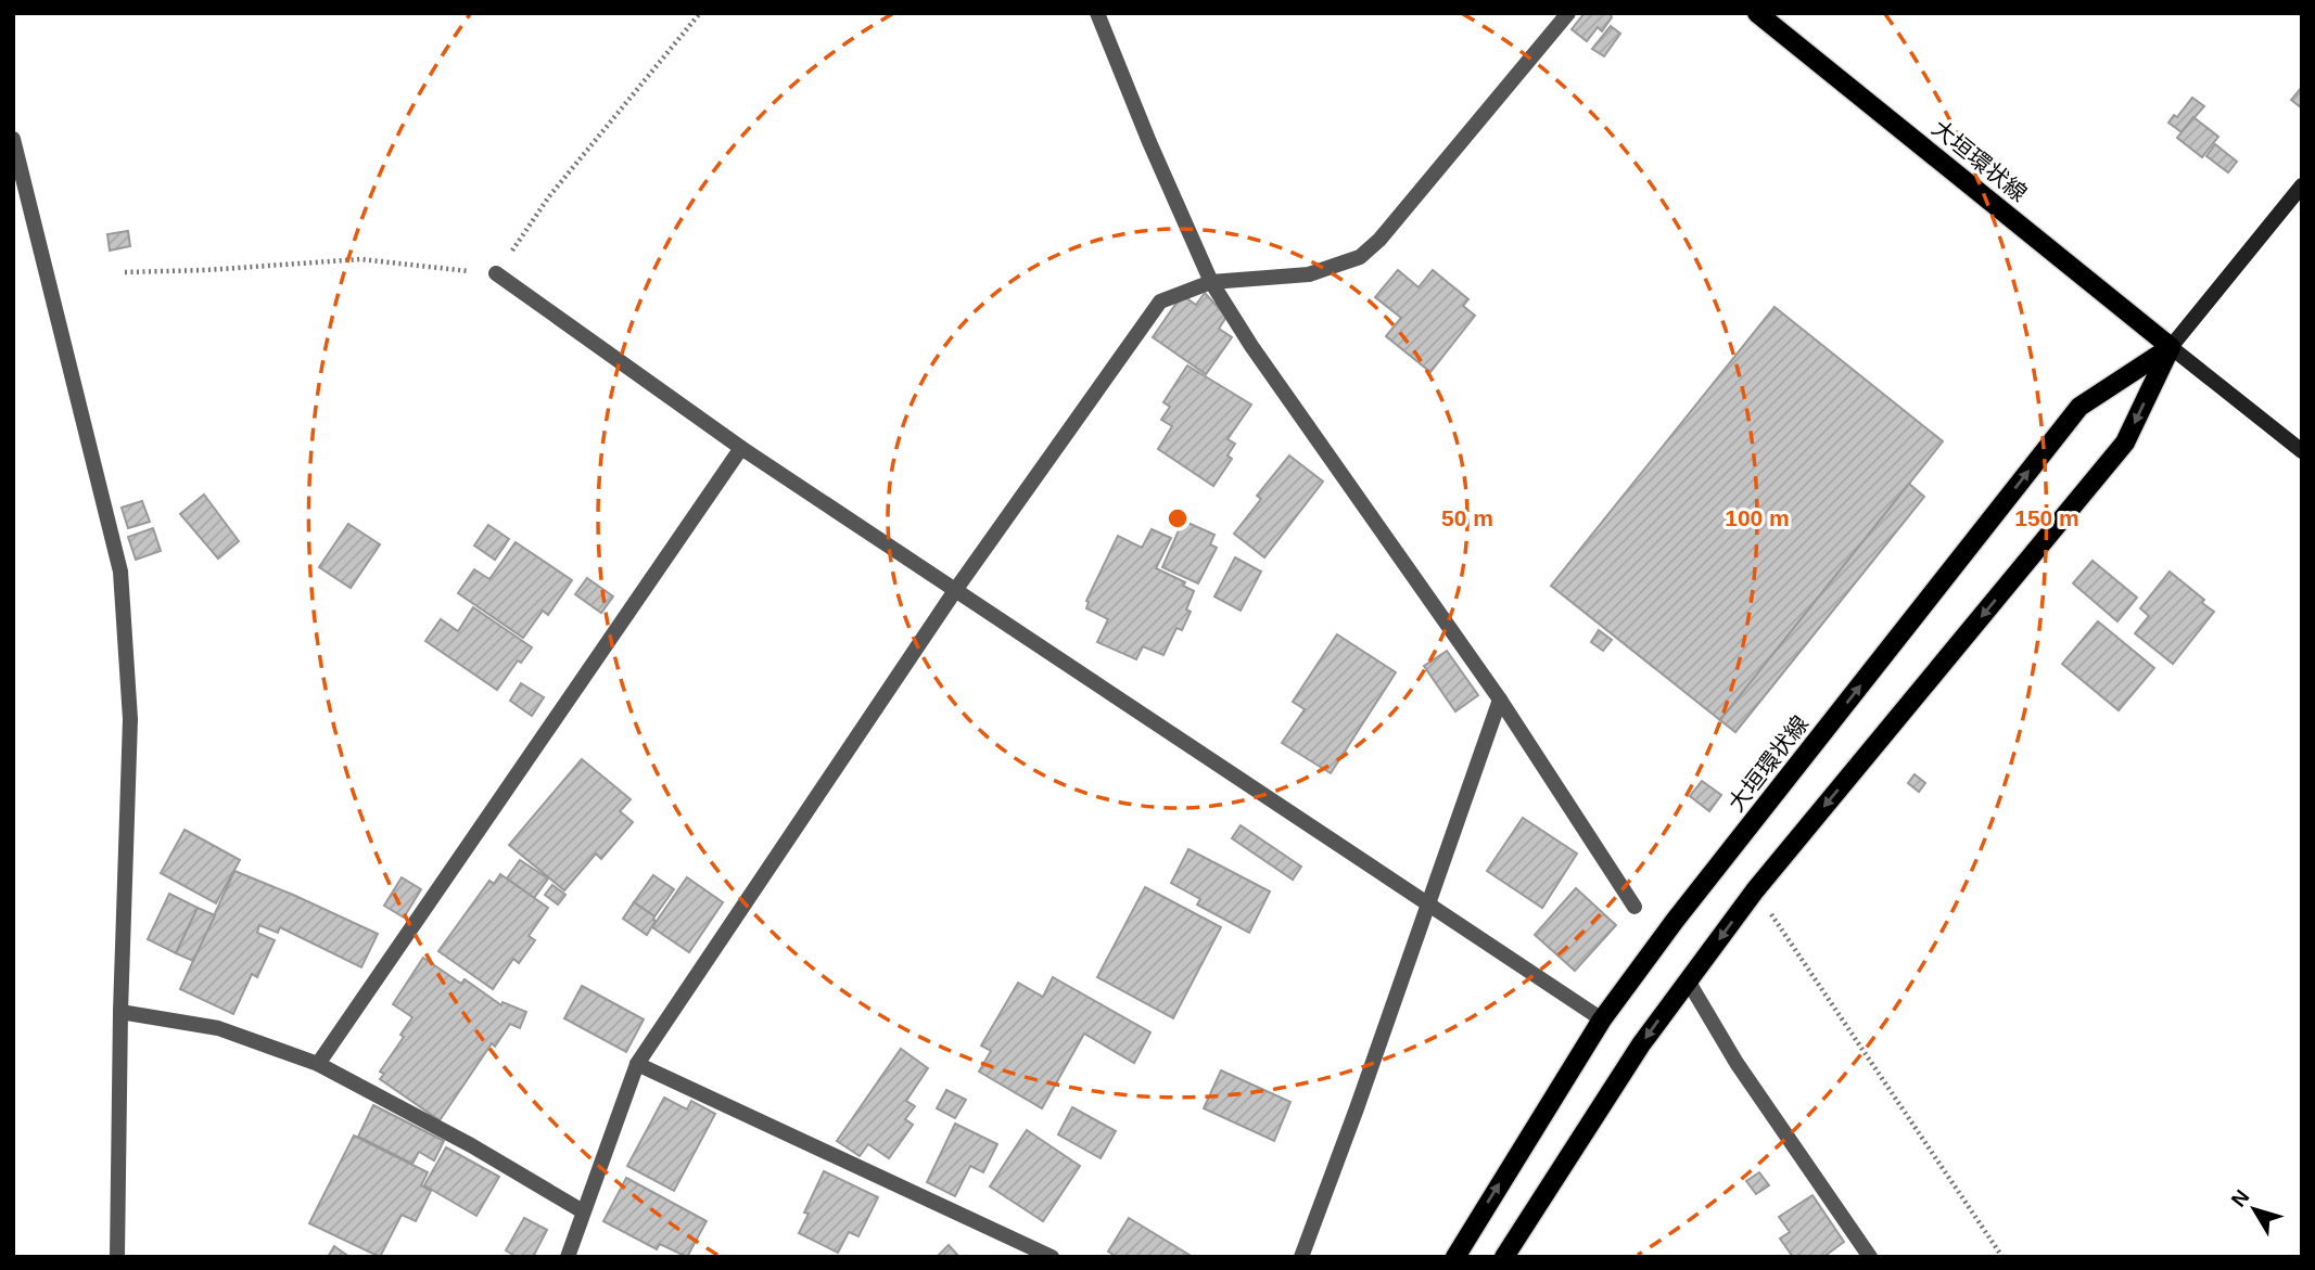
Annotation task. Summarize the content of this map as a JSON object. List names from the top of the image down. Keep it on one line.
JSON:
{"streets":{"main road":["大垣環状線"]},"north":"top left","rings":["50 m","100 m","150 m"]}
